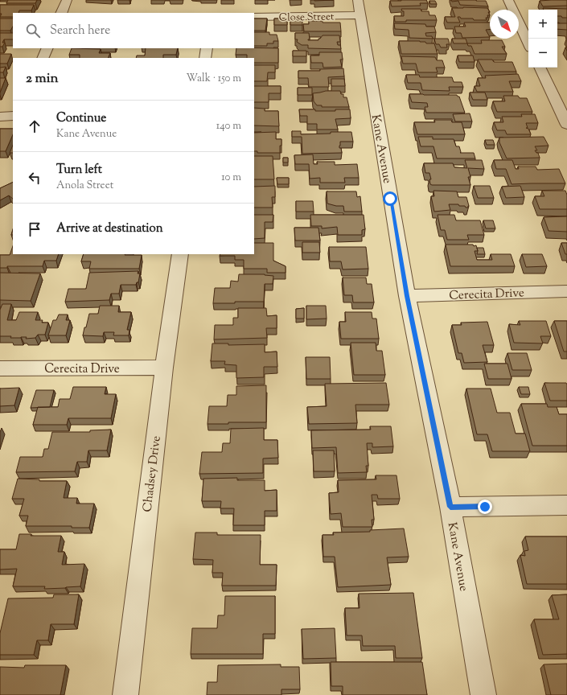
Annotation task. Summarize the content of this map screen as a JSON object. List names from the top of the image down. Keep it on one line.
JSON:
{"streets":{"street":["Close Street","Kane Avenue","Cerecita Drive","Chadsey Drive"]},"crossings":[["Close Street","Kane Avenue"],["Kane Avenue","Cerecita Drive"],["Cerecita Drive","Chadsey Drive"]],"north":"bottom right","page":{"map_buttons":["+","−"],"search":"Search here","heading":["2 min","Walk · 150 m"],"list":[["Continue","Kane Avenue","140 m"],["Turn left","Anola Street","10 m"],"Arrive at destination"]}}
